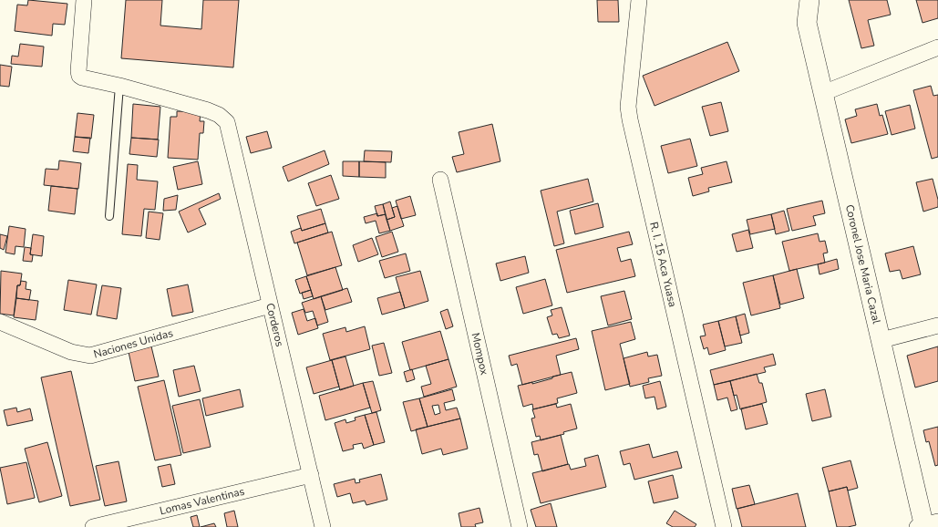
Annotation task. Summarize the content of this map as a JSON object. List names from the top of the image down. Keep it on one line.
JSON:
{"streets":{"street":["Coronel Jose Maria Cazal","R. I. 15 Aca Yuasa","Corderos","Naciones Unidas","Mompox","Lomas Valentinas"]},"crossings":[["Corderos","Naciones Unidas"],["Corderos","Lomas Valentinas"]]}
